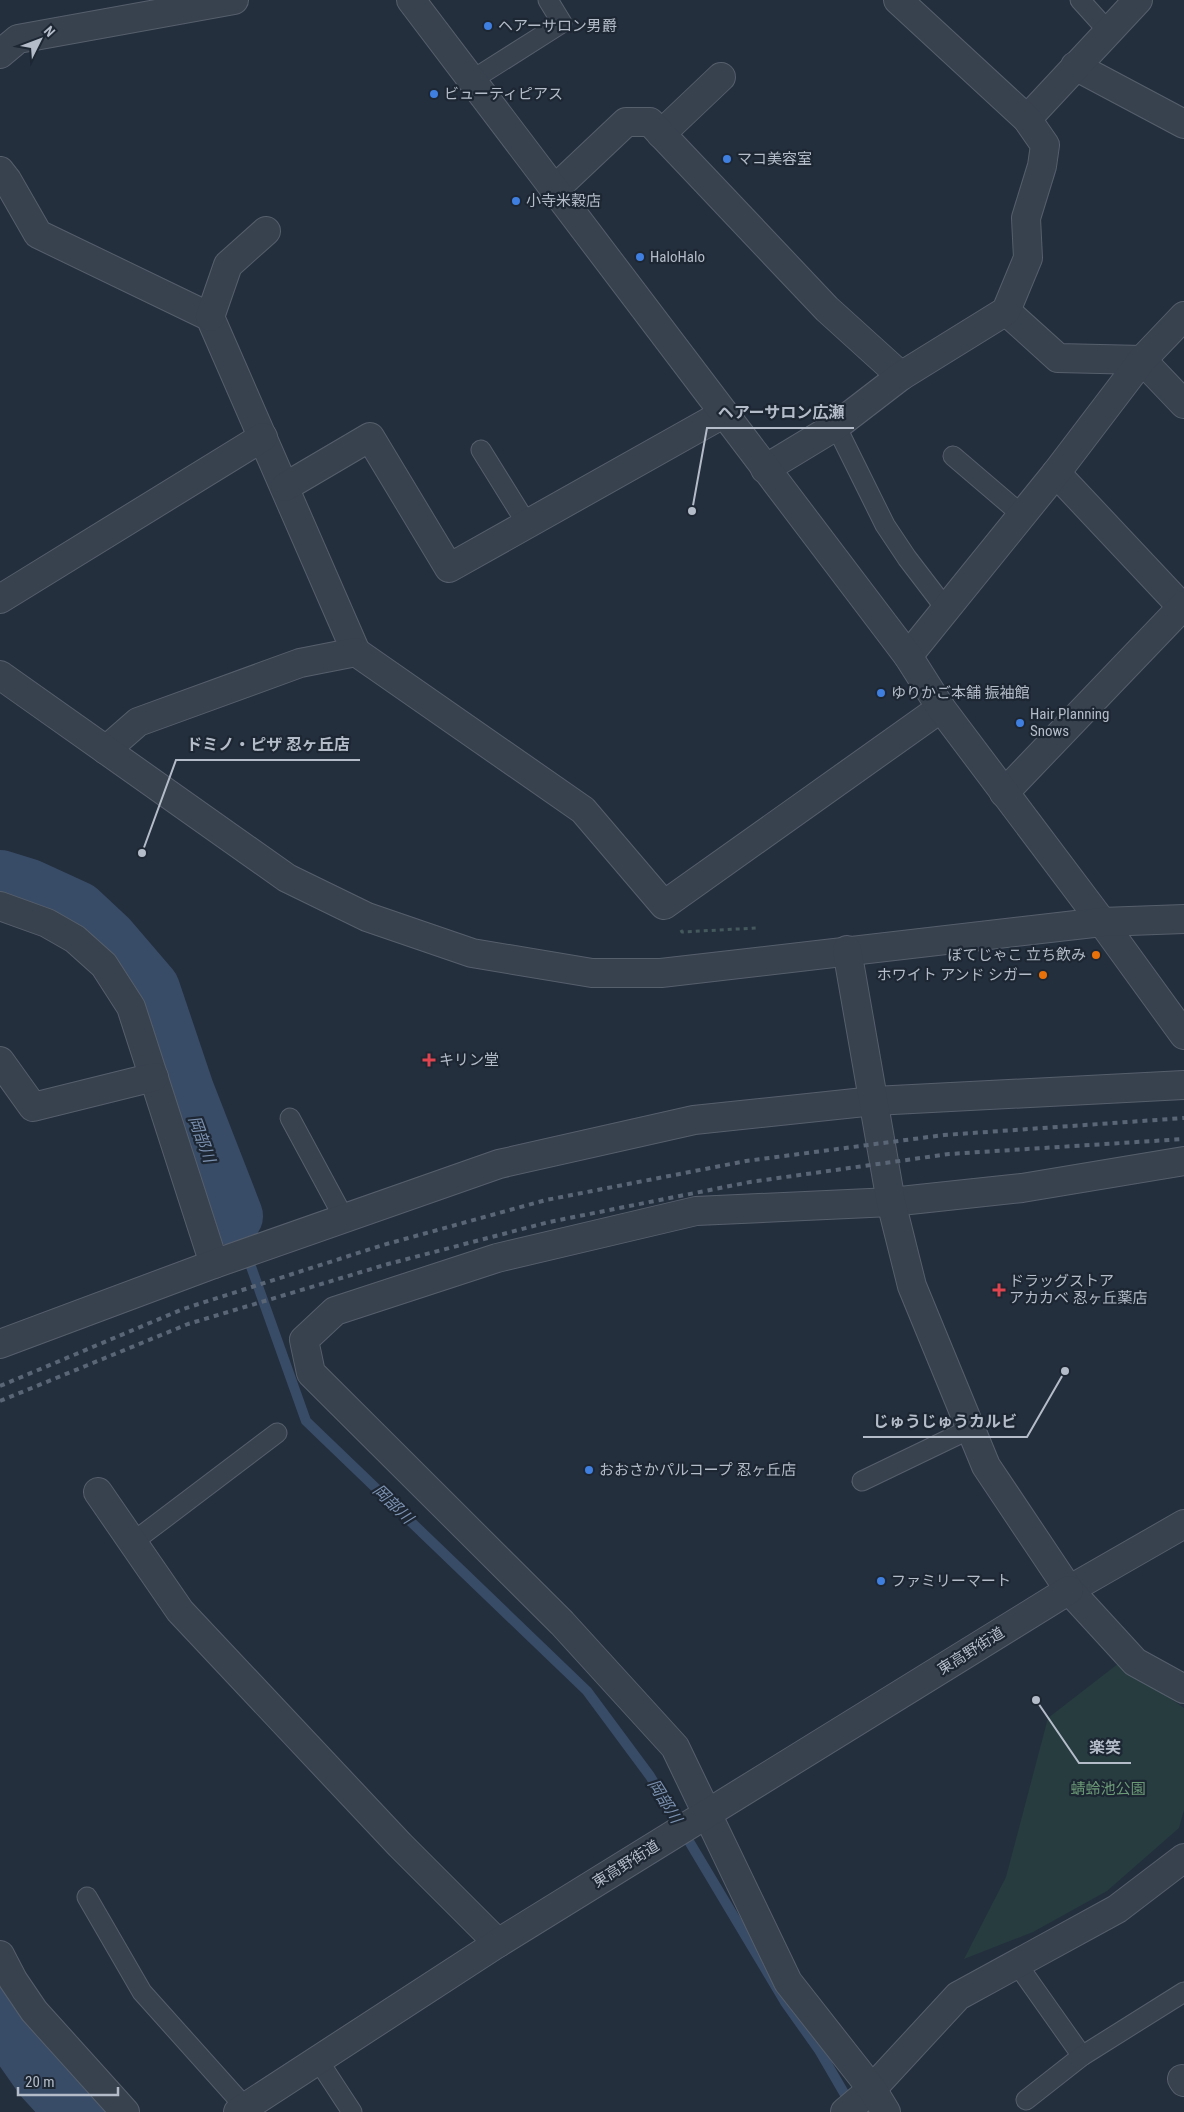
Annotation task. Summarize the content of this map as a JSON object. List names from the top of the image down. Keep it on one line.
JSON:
{"streets":{"street":["東高野街道"]},"water":["岡部川"],"parks":["蜻蛉池公園"],"places":{"other":["ヘアーサロン男爵","ビューティピアス","マコ美容室","小寺米穀店","HaloHalo","ヘアーサロン広瀬","ゆりかご本舗 振袖館","Hair Planning Snows","ドミノ・ピザ 忍ヶ丘店","ぼてじゃこ 立ち飲み","ホワイト アンド シガー","じゅうじゅうカルビ","おおさかパルコープ 忍ヶ丘店","ファミリーマート","楽笑"],"health":["キリン堂","ドラッグストア アカカベ 忍ヶ丘薬店"]},"scale_bar":"20 m","north":"top right"}
